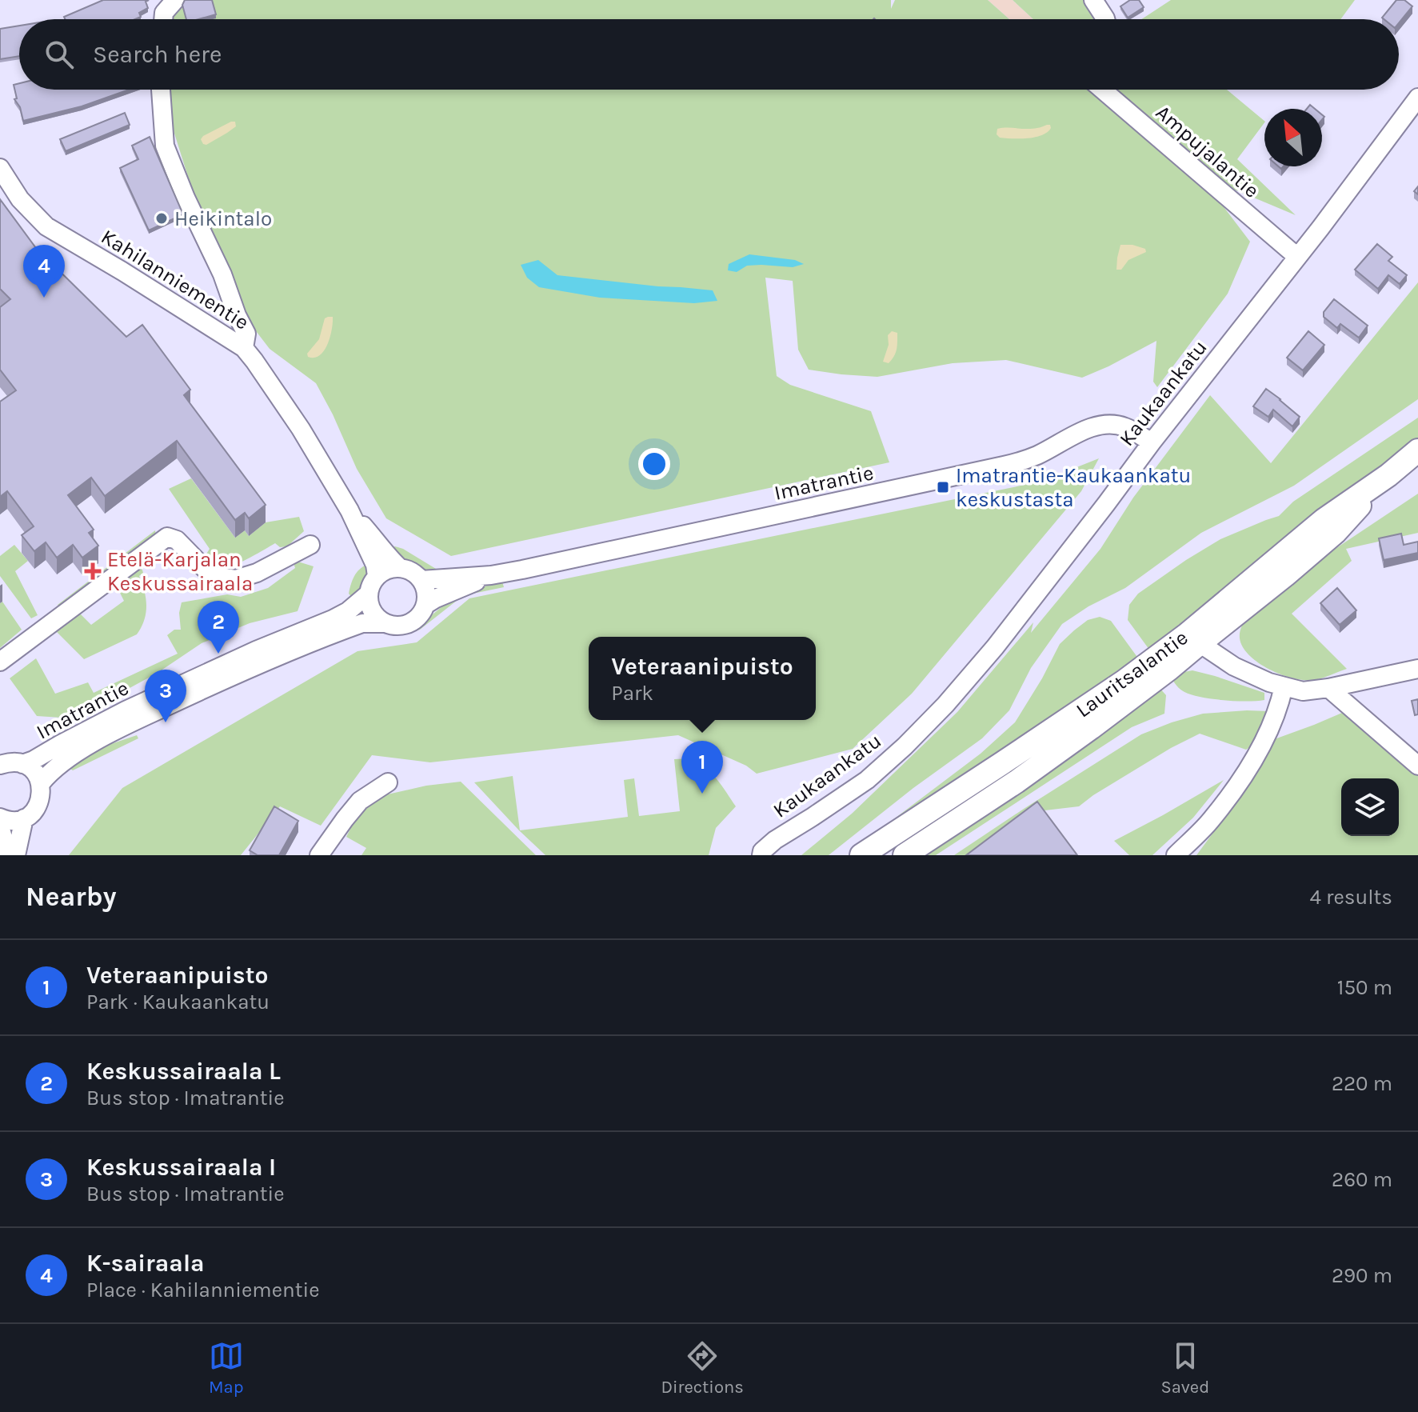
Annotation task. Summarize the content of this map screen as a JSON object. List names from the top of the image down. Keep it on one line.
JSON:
{"streets":{"main road":["Lauritsalantie"],"street":["Ampujalantie","Kahilanniementie","Kaukaankatu","Imatrantie"]},"crossings":[["Ampujalantie","Kaukaankatu"],["Kahilanniementie","Imatrantie"],["Kaukaankatu","Imatrantie"]],"places":{"other":["Heikintalo"],"transit":["Imatrantie-Kaukaankatu keskustasta"],"health":["Etelä-Karjalan Keskussairaala"]},"north":"top left","page":{"search":"Search here","pins":["4","2","3","1"],"popup":["Veteraanipuisto","Park"],"heading":["Nearby","4 results"],"list":[{"mark":"1","name":"Veteraanipuisto","note":"Park · Kaukaankatu","value":"150 m"},{"mark":"2","name":"Keskussairaala L","note":"Bus stop · Imatrantie","value":"220 m"},{"mark":"3","name":"Keskussairaala I","note":"Bus stop · Imatrantie","value":"260 m"},{"mark":"4","name":"K-sairaala","note":"Place · Kahilanniementie","value":"290 m"}],"nav":["Map","Directions","Saved"]}}
